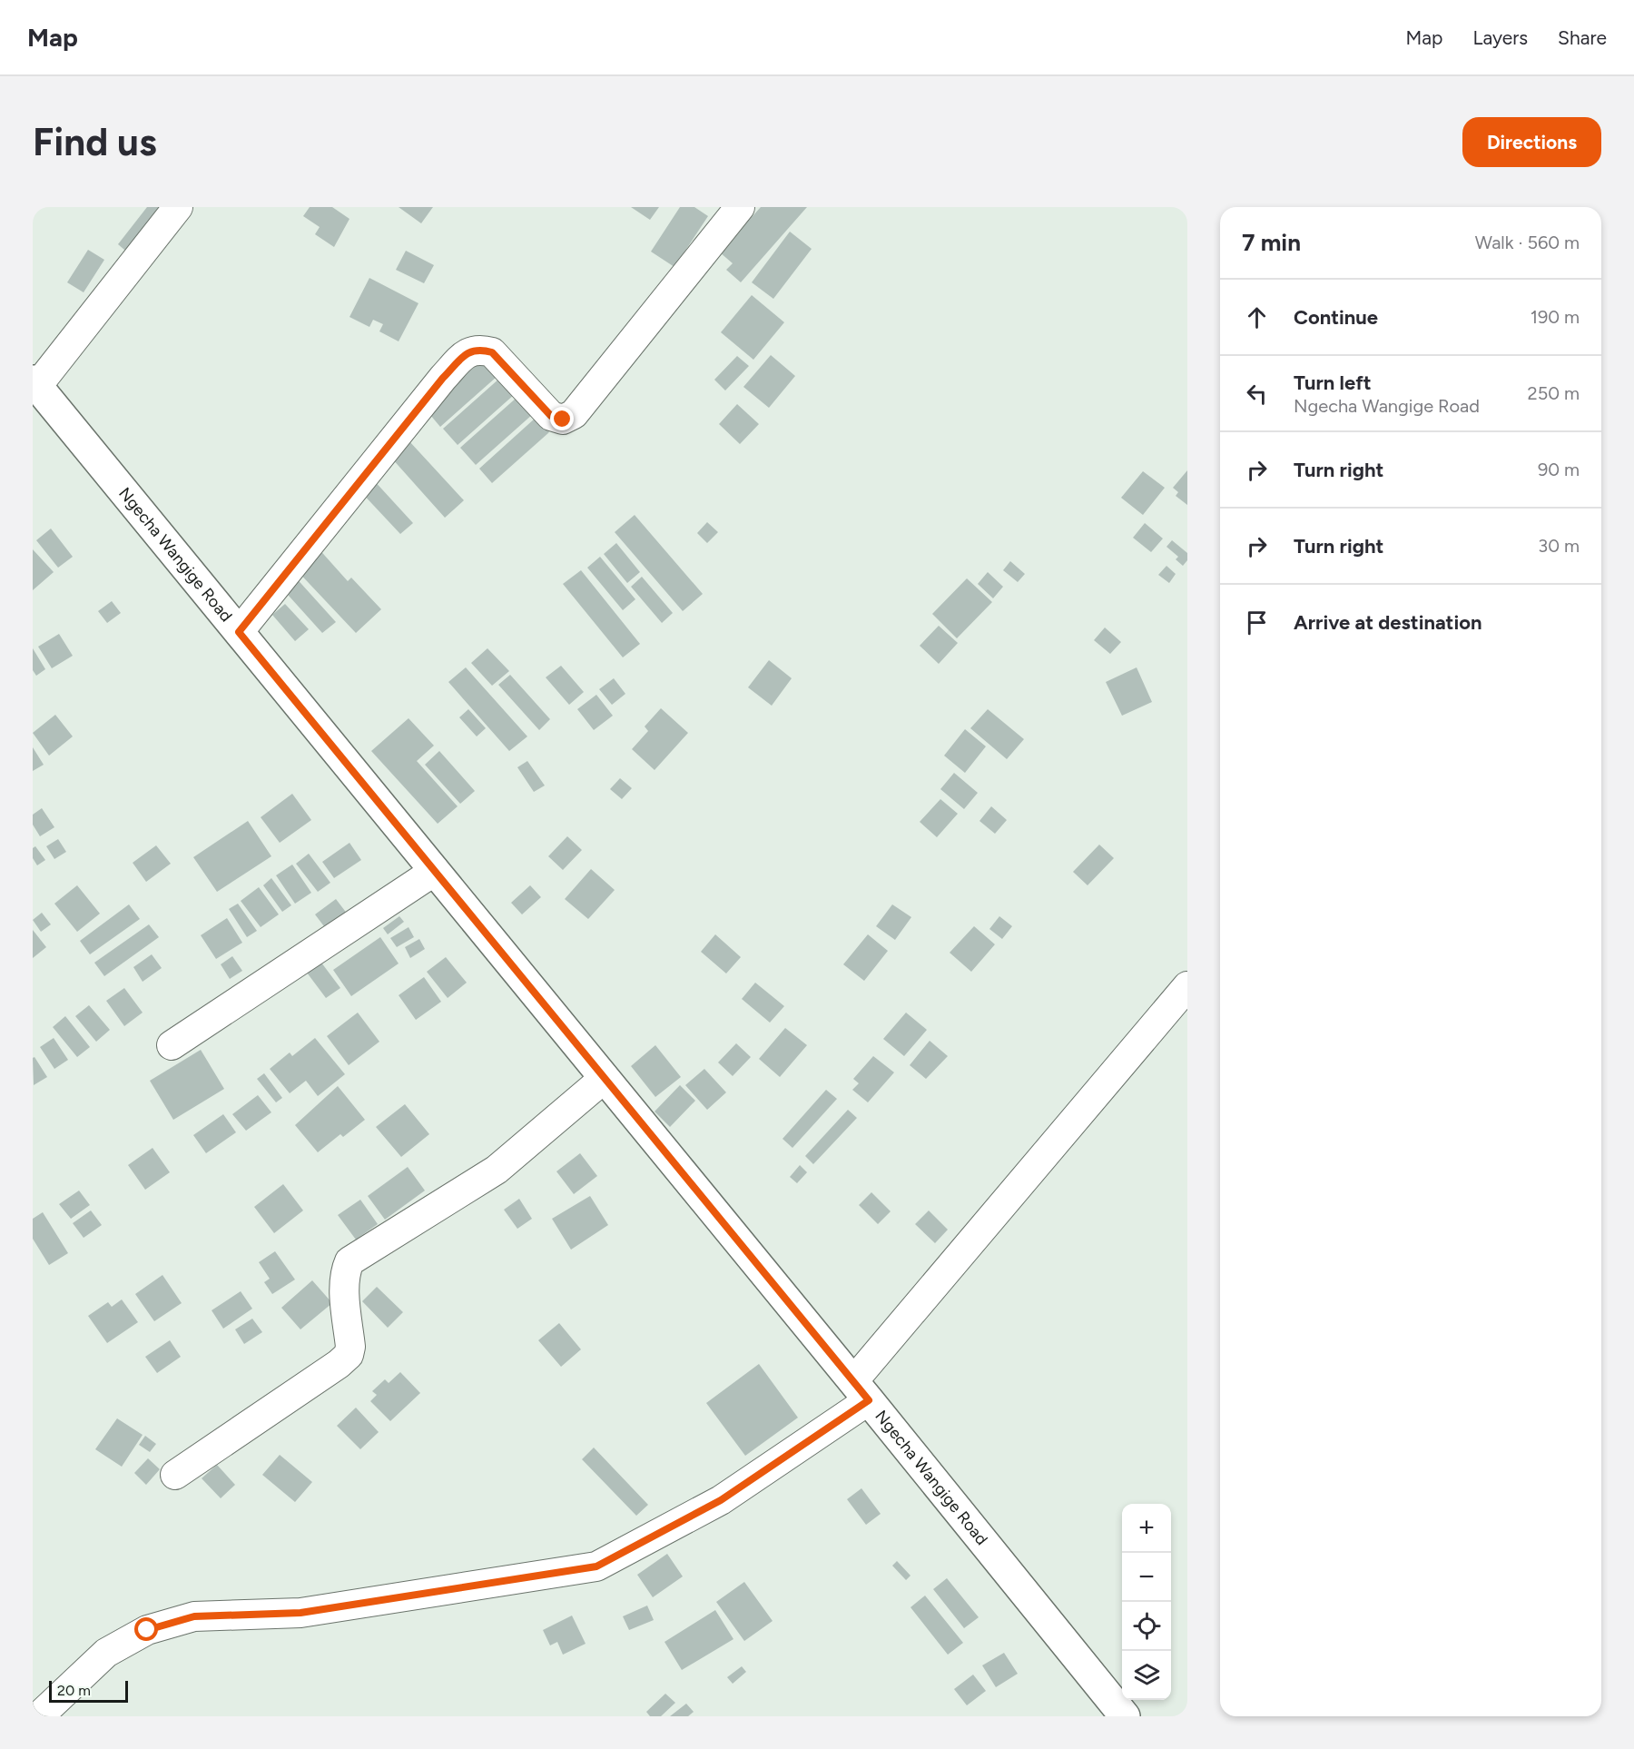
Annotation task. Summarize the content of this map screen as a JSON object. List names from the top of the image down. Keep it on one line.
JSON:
{"streets":{"street":["Ngecha Wangige Road"]},"scale_bar":"20 m","page":{"header":"Map","nav":["Map","Layers","Share"],"buttons":"Directions","title":"Find us","heading":["7 min","Walk · 560 m"],"list":[["Continue","190 m"],["Turn left","Ngecha Wangige Road","250 m"],["Turn right","90 m"],["Turn right","30 m"],"Arrive at destination"],"map_buttons":["+","−"],"scale":"20 m"}}
